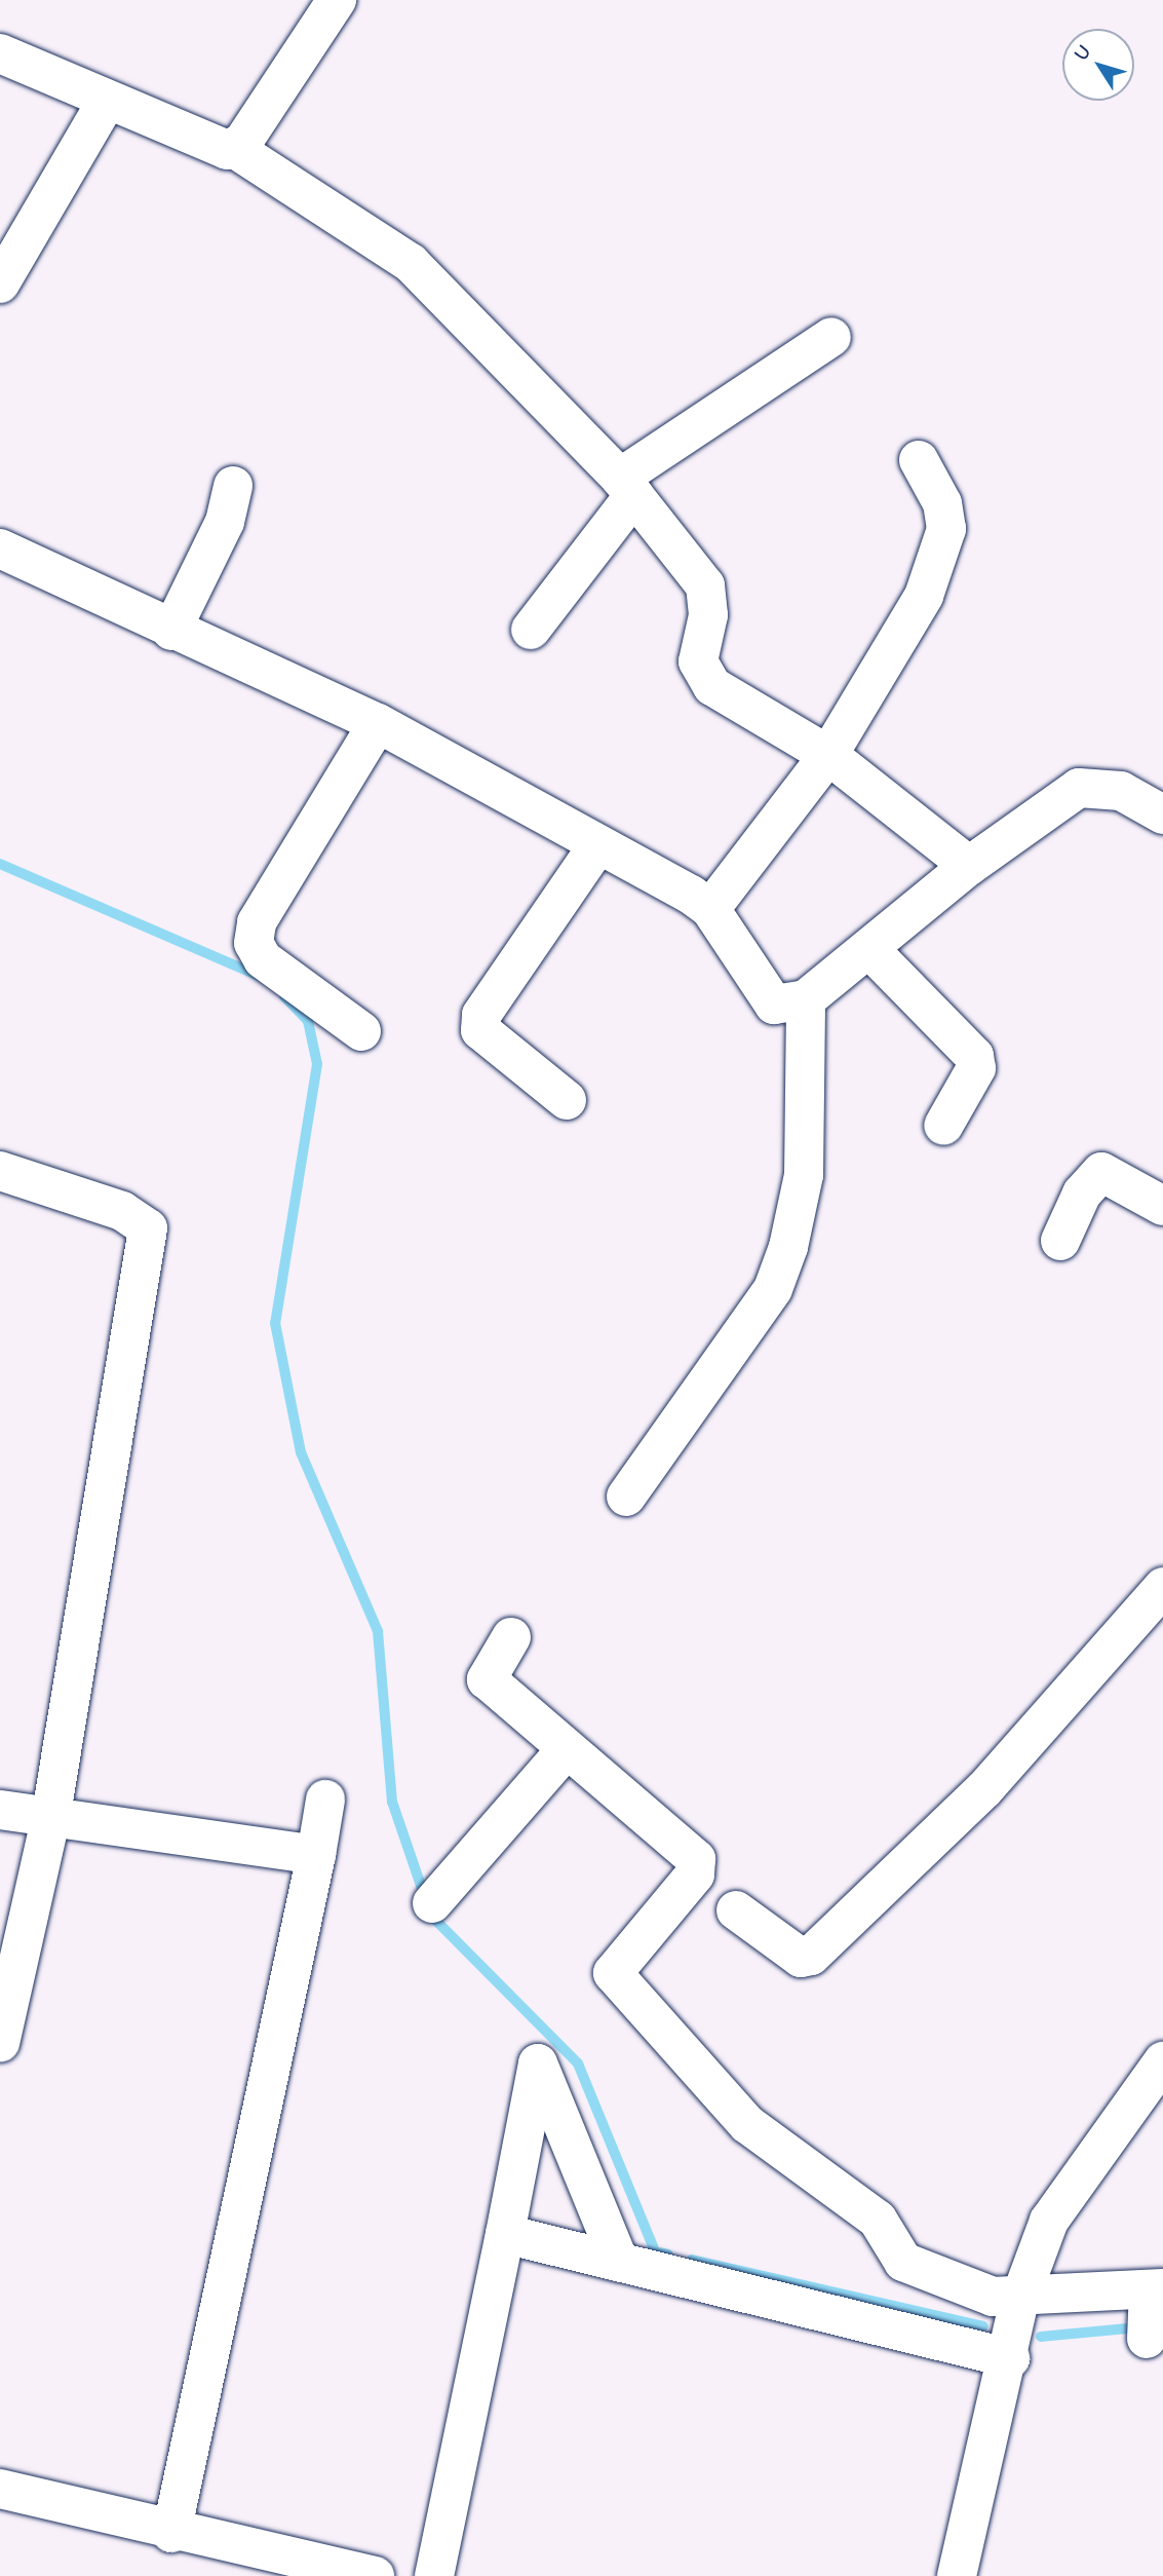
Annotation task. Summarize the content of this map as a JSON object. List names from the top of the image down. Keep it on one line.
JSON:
{"north":"top left"}
